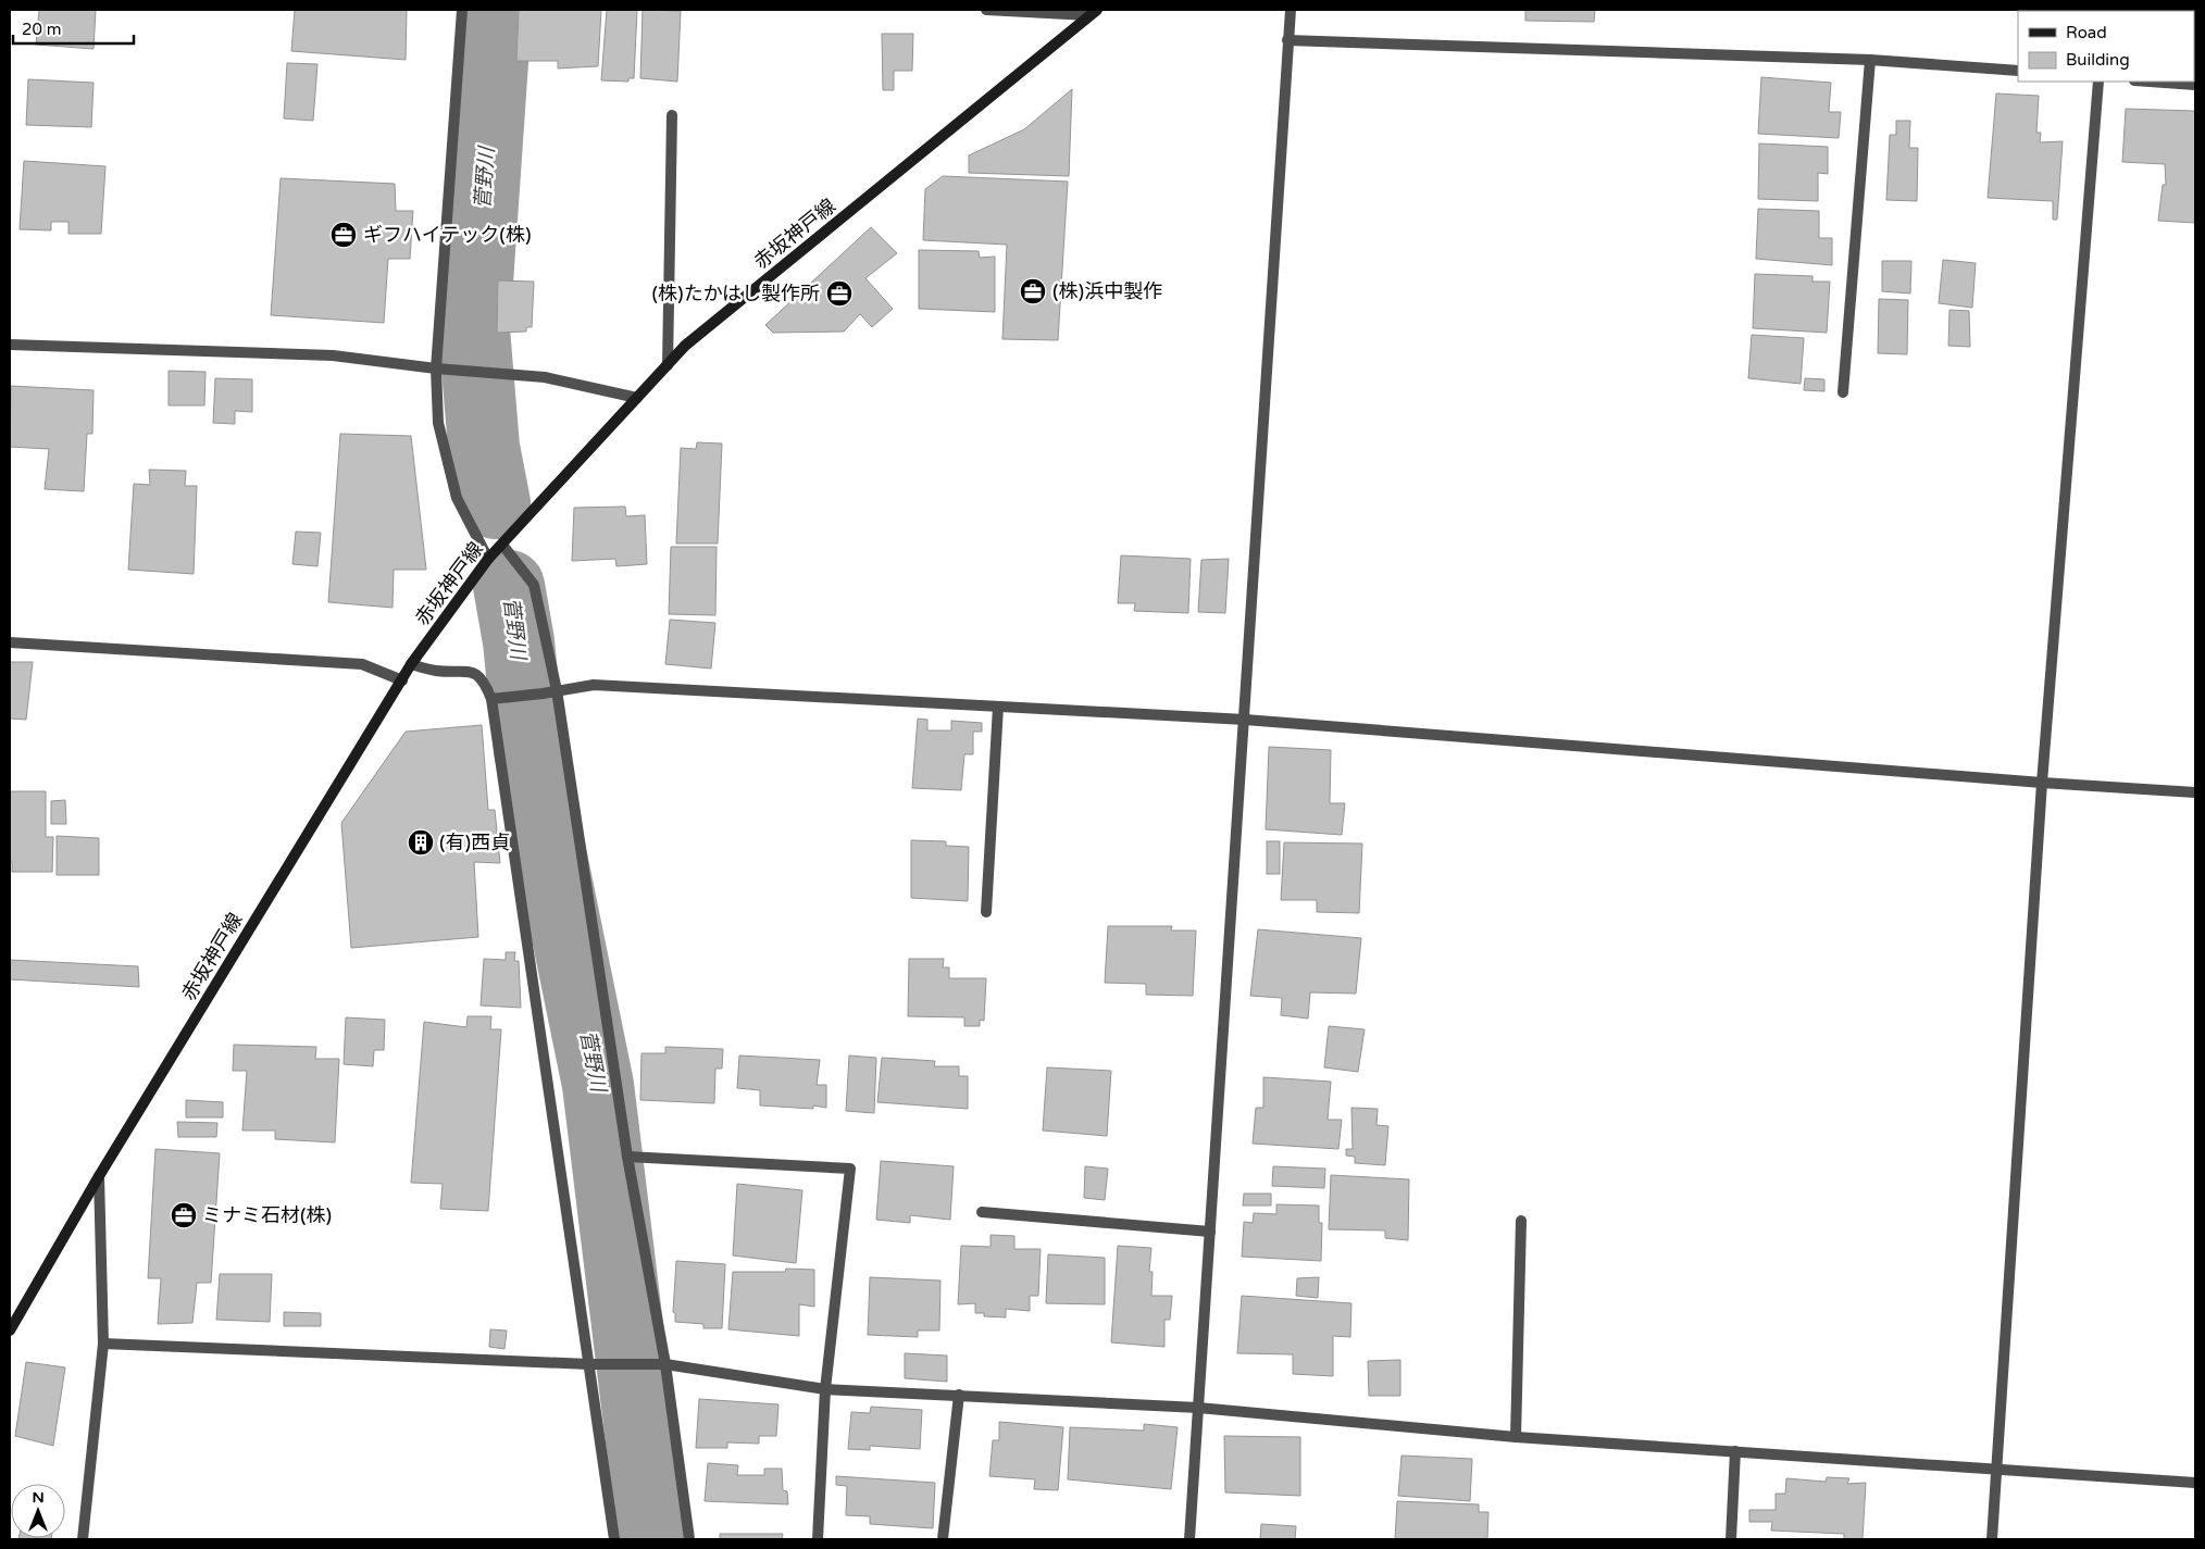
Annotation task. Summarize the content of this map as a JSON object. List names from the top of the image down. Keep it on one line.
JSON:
{"streets":{"main road":["赤坂神戸線"]},"water":["菅野川"],"places":{"office":["ギフハイテック(株)","(株)浜中製作","(株)たかはし製作所","ミナミ石材(株)"],"building":["(有)西貞"]},"legend":["Road","Building"],"scale_bar":"20 m","north":"top"}
